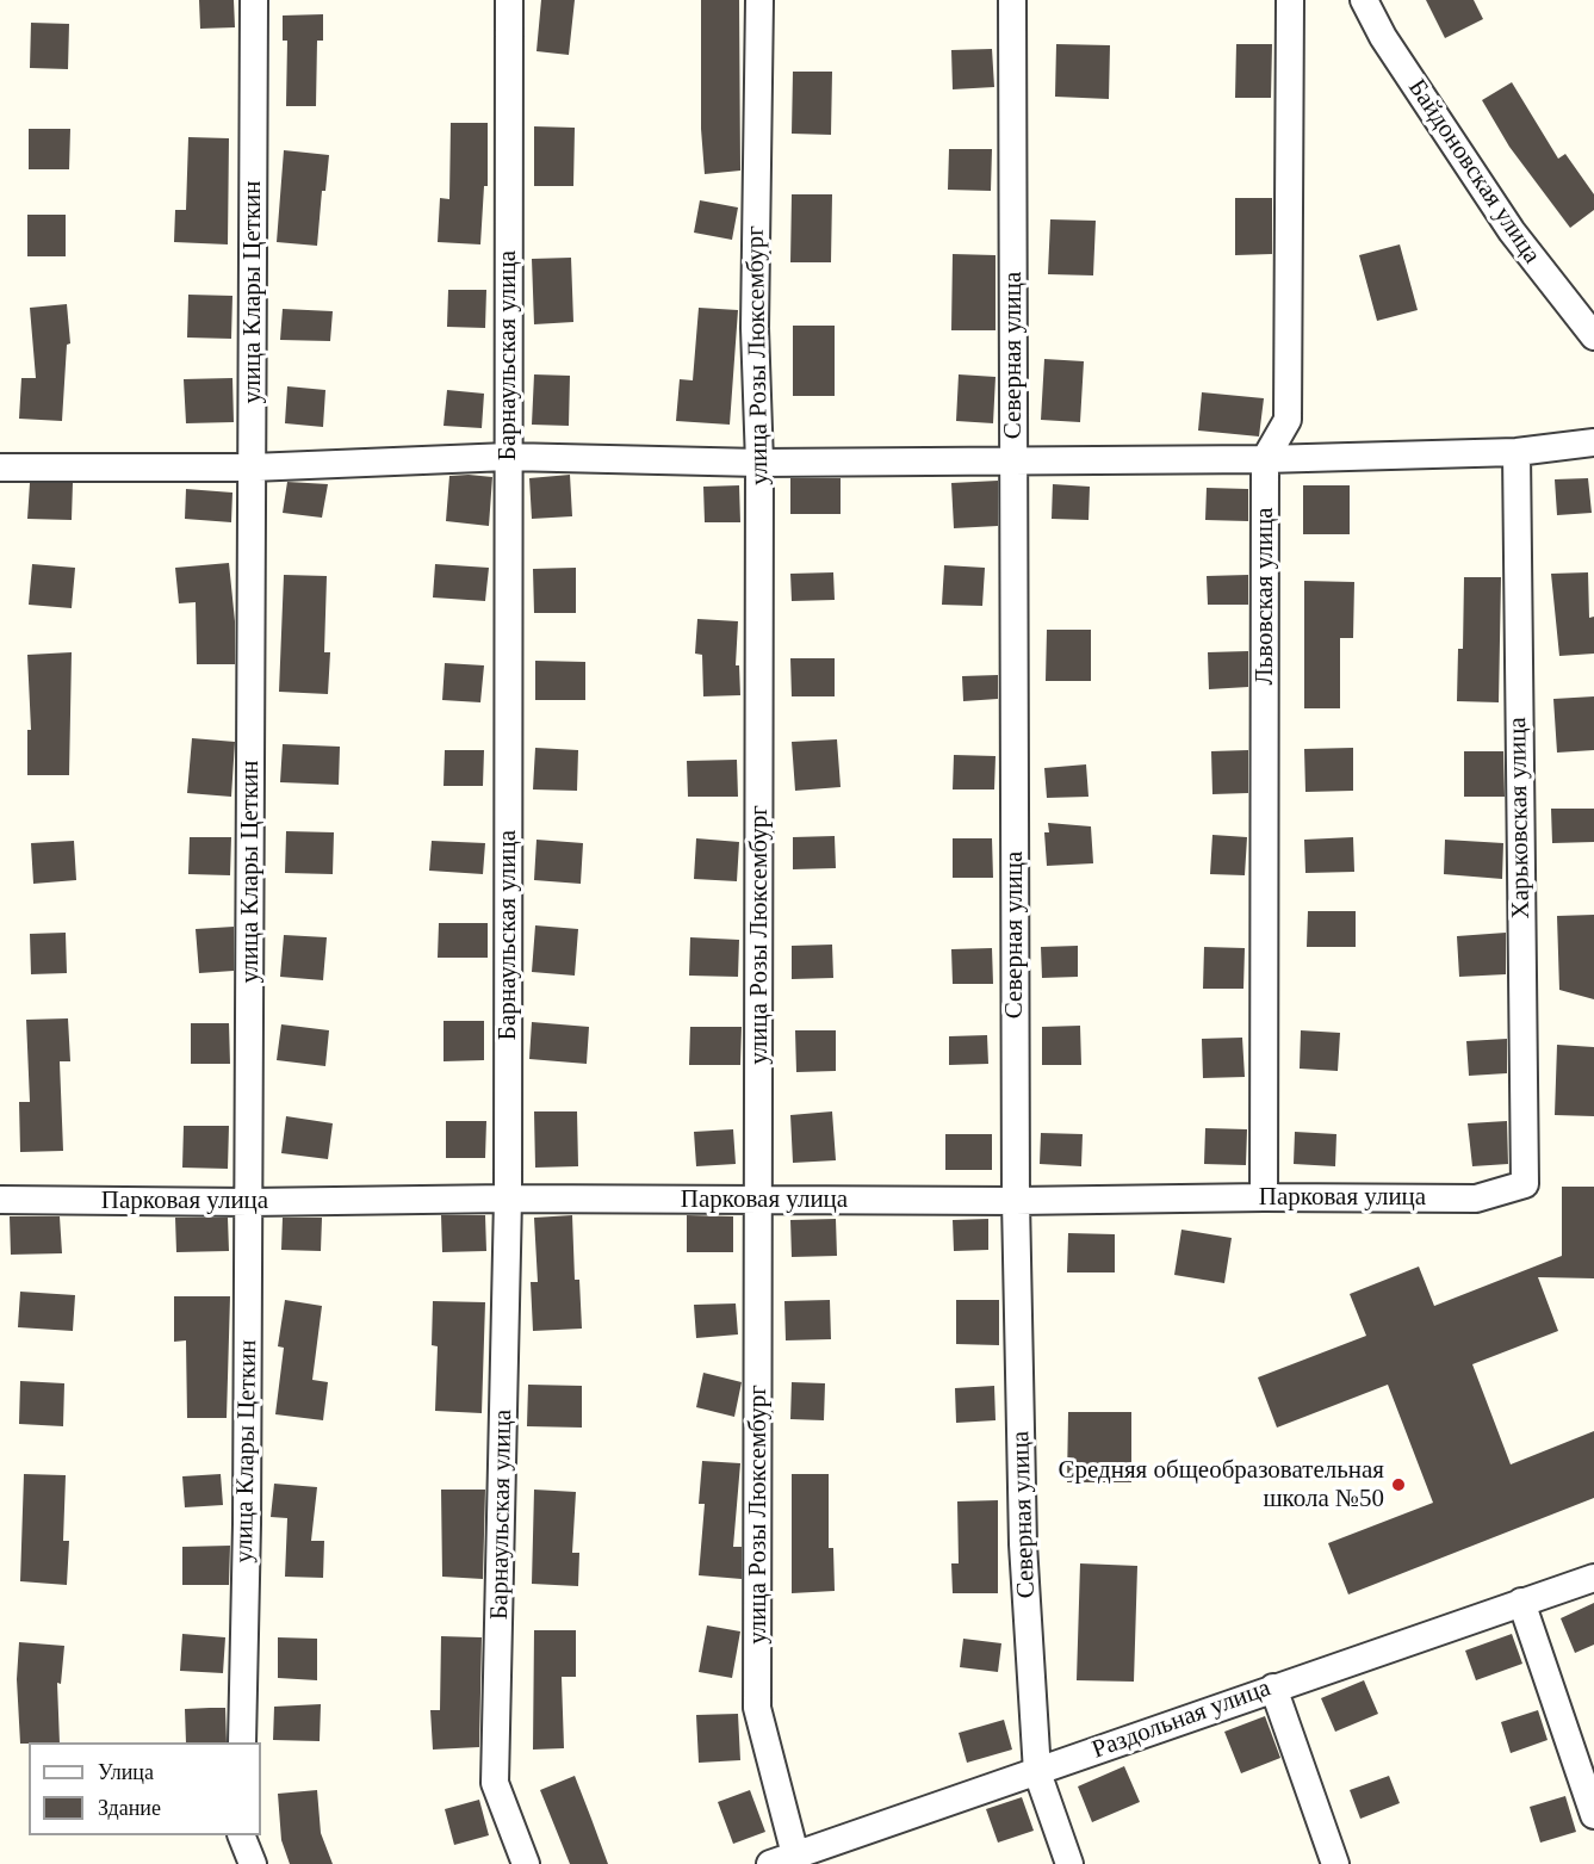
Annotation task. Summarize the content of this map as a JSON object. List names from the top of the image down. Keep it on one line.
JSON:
{"streets":{"street":["Байдоновская улица","улица Клары Цеткин","Барнаульская улица","улица Розы Люксембург","Северная улица","Львовская улица","Харьковская улица","Парковая улица","Раздольная улица"]},"crossings":[["улица Клары Цеткин","Парковая улица"],["Барнаульская улица","Парковая улица"],["улица Розы Люксембург","Парковая улица"],["улица Розы Люксембург","Раздольная улица"],["Северная улица","Парковая улица"],["Северная улица","Раздольная улица"],["Львовская улица","Парковая улица"],["Харьковская улица","Парковая улица"]],"places":["Средняя общеобразовательная школа №50"],"legend":["Улица","Здание"]}
